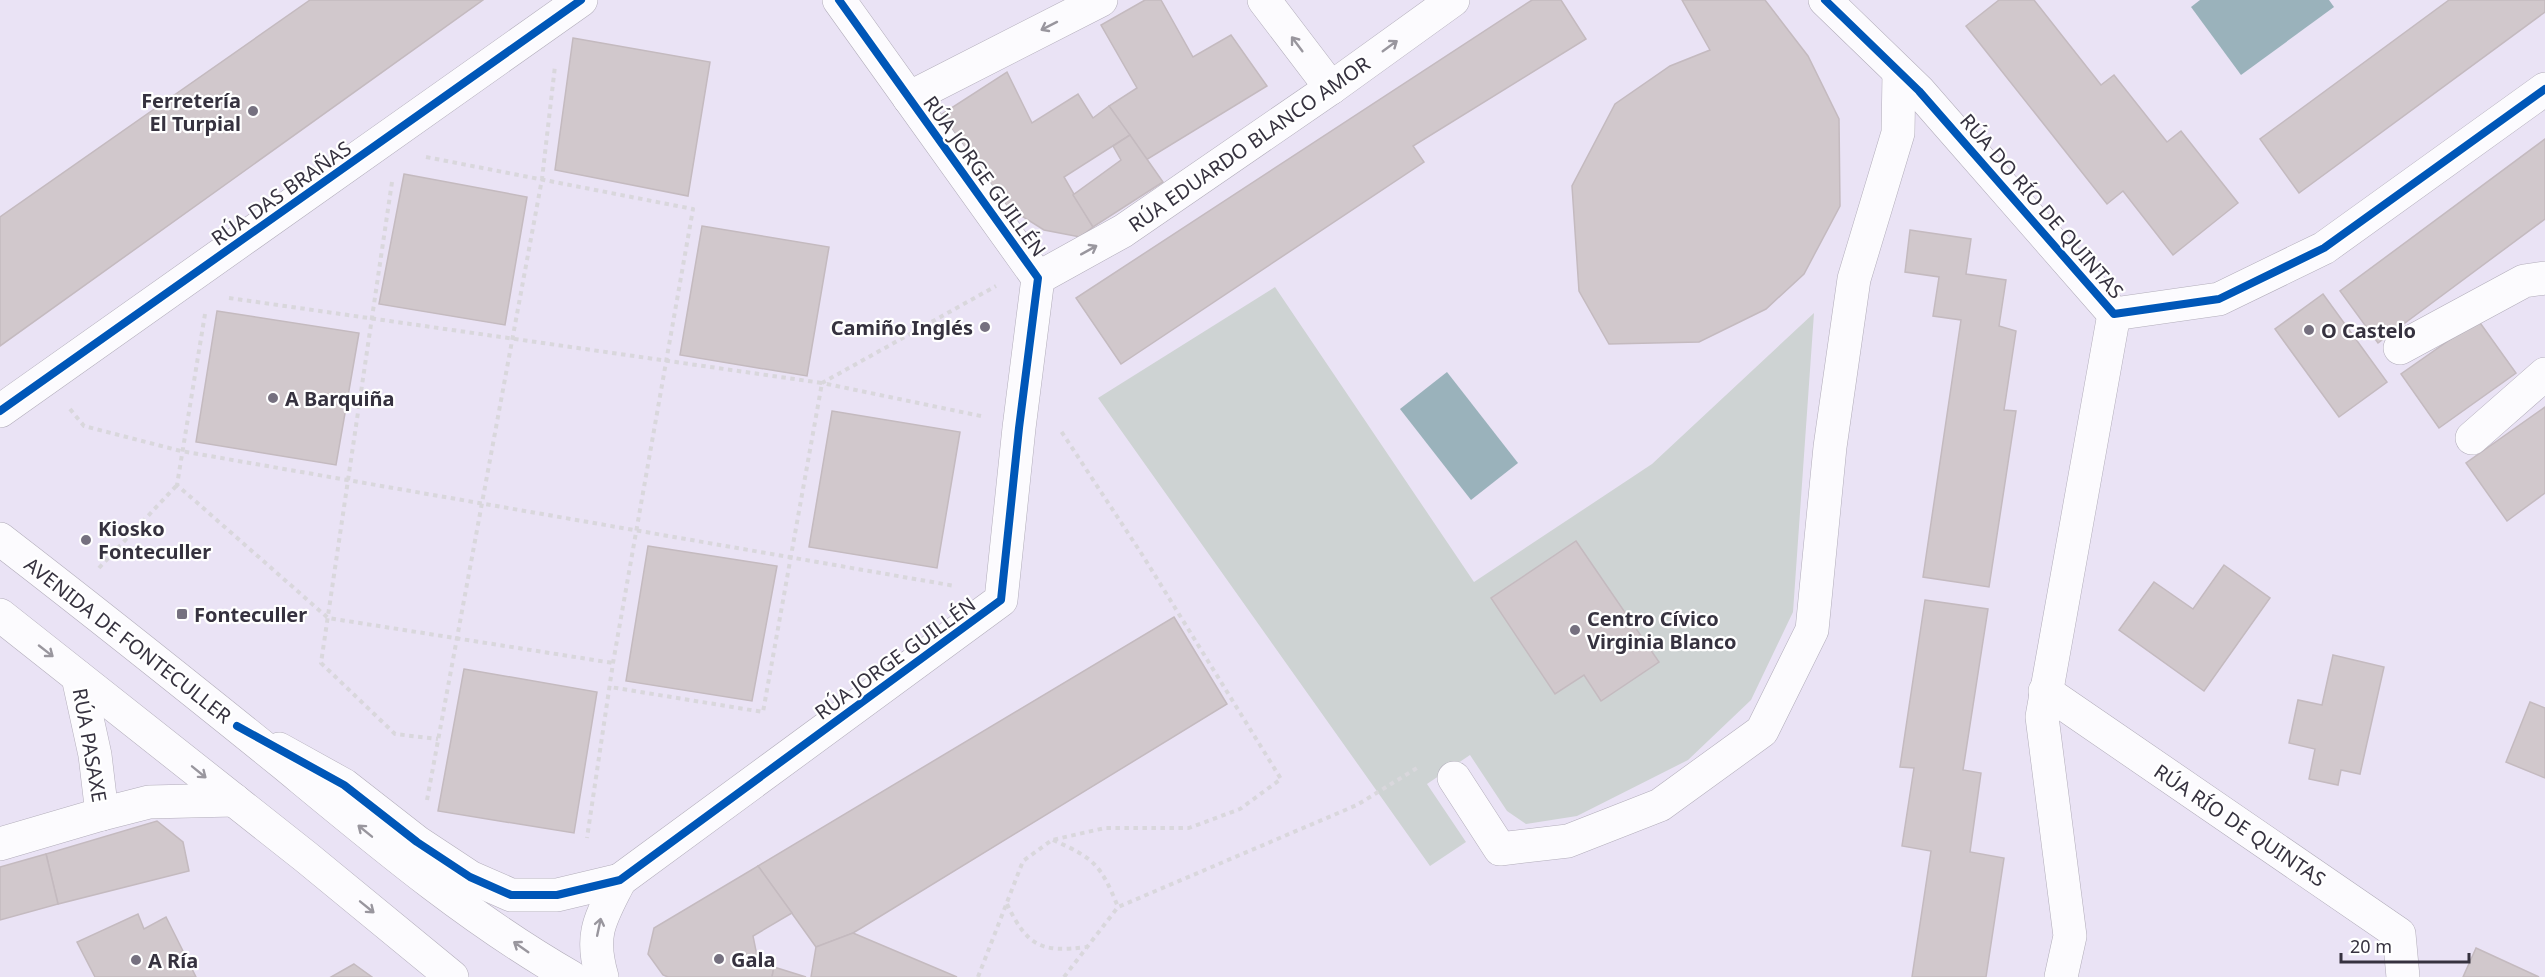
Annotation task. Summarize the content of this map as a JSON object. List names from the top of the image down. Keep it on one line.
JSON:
{"streets":{"street":["RÚA EDUARDO BLANCO AMOR","RÚA JORGE GUILLÉN","RÚA DAS BRAÑAS","RÚA DO RÍO DE QUINTAS","AVENIDA DE FONTECULLER","RÚA PASAXE","RÚA RÍO DE QUINTAS"]},"crossings":[["RÚA EDUARDO BLANCO AMOR","RÚA JORGE GUILLÉN"],["RÚA JORGE GUILLÉN","AVENIDA DE FONTECULLER"]],"places":{"other":["Ferretería El Turpial","Camiño Inglés","O Castelo","A Barquiña","Kiosko Fonteculler","Centro Cívico Virginia Blanco","Gala","A Ría"],"transit":["Fonteculler"]},"scale_bar":"20 m"}
